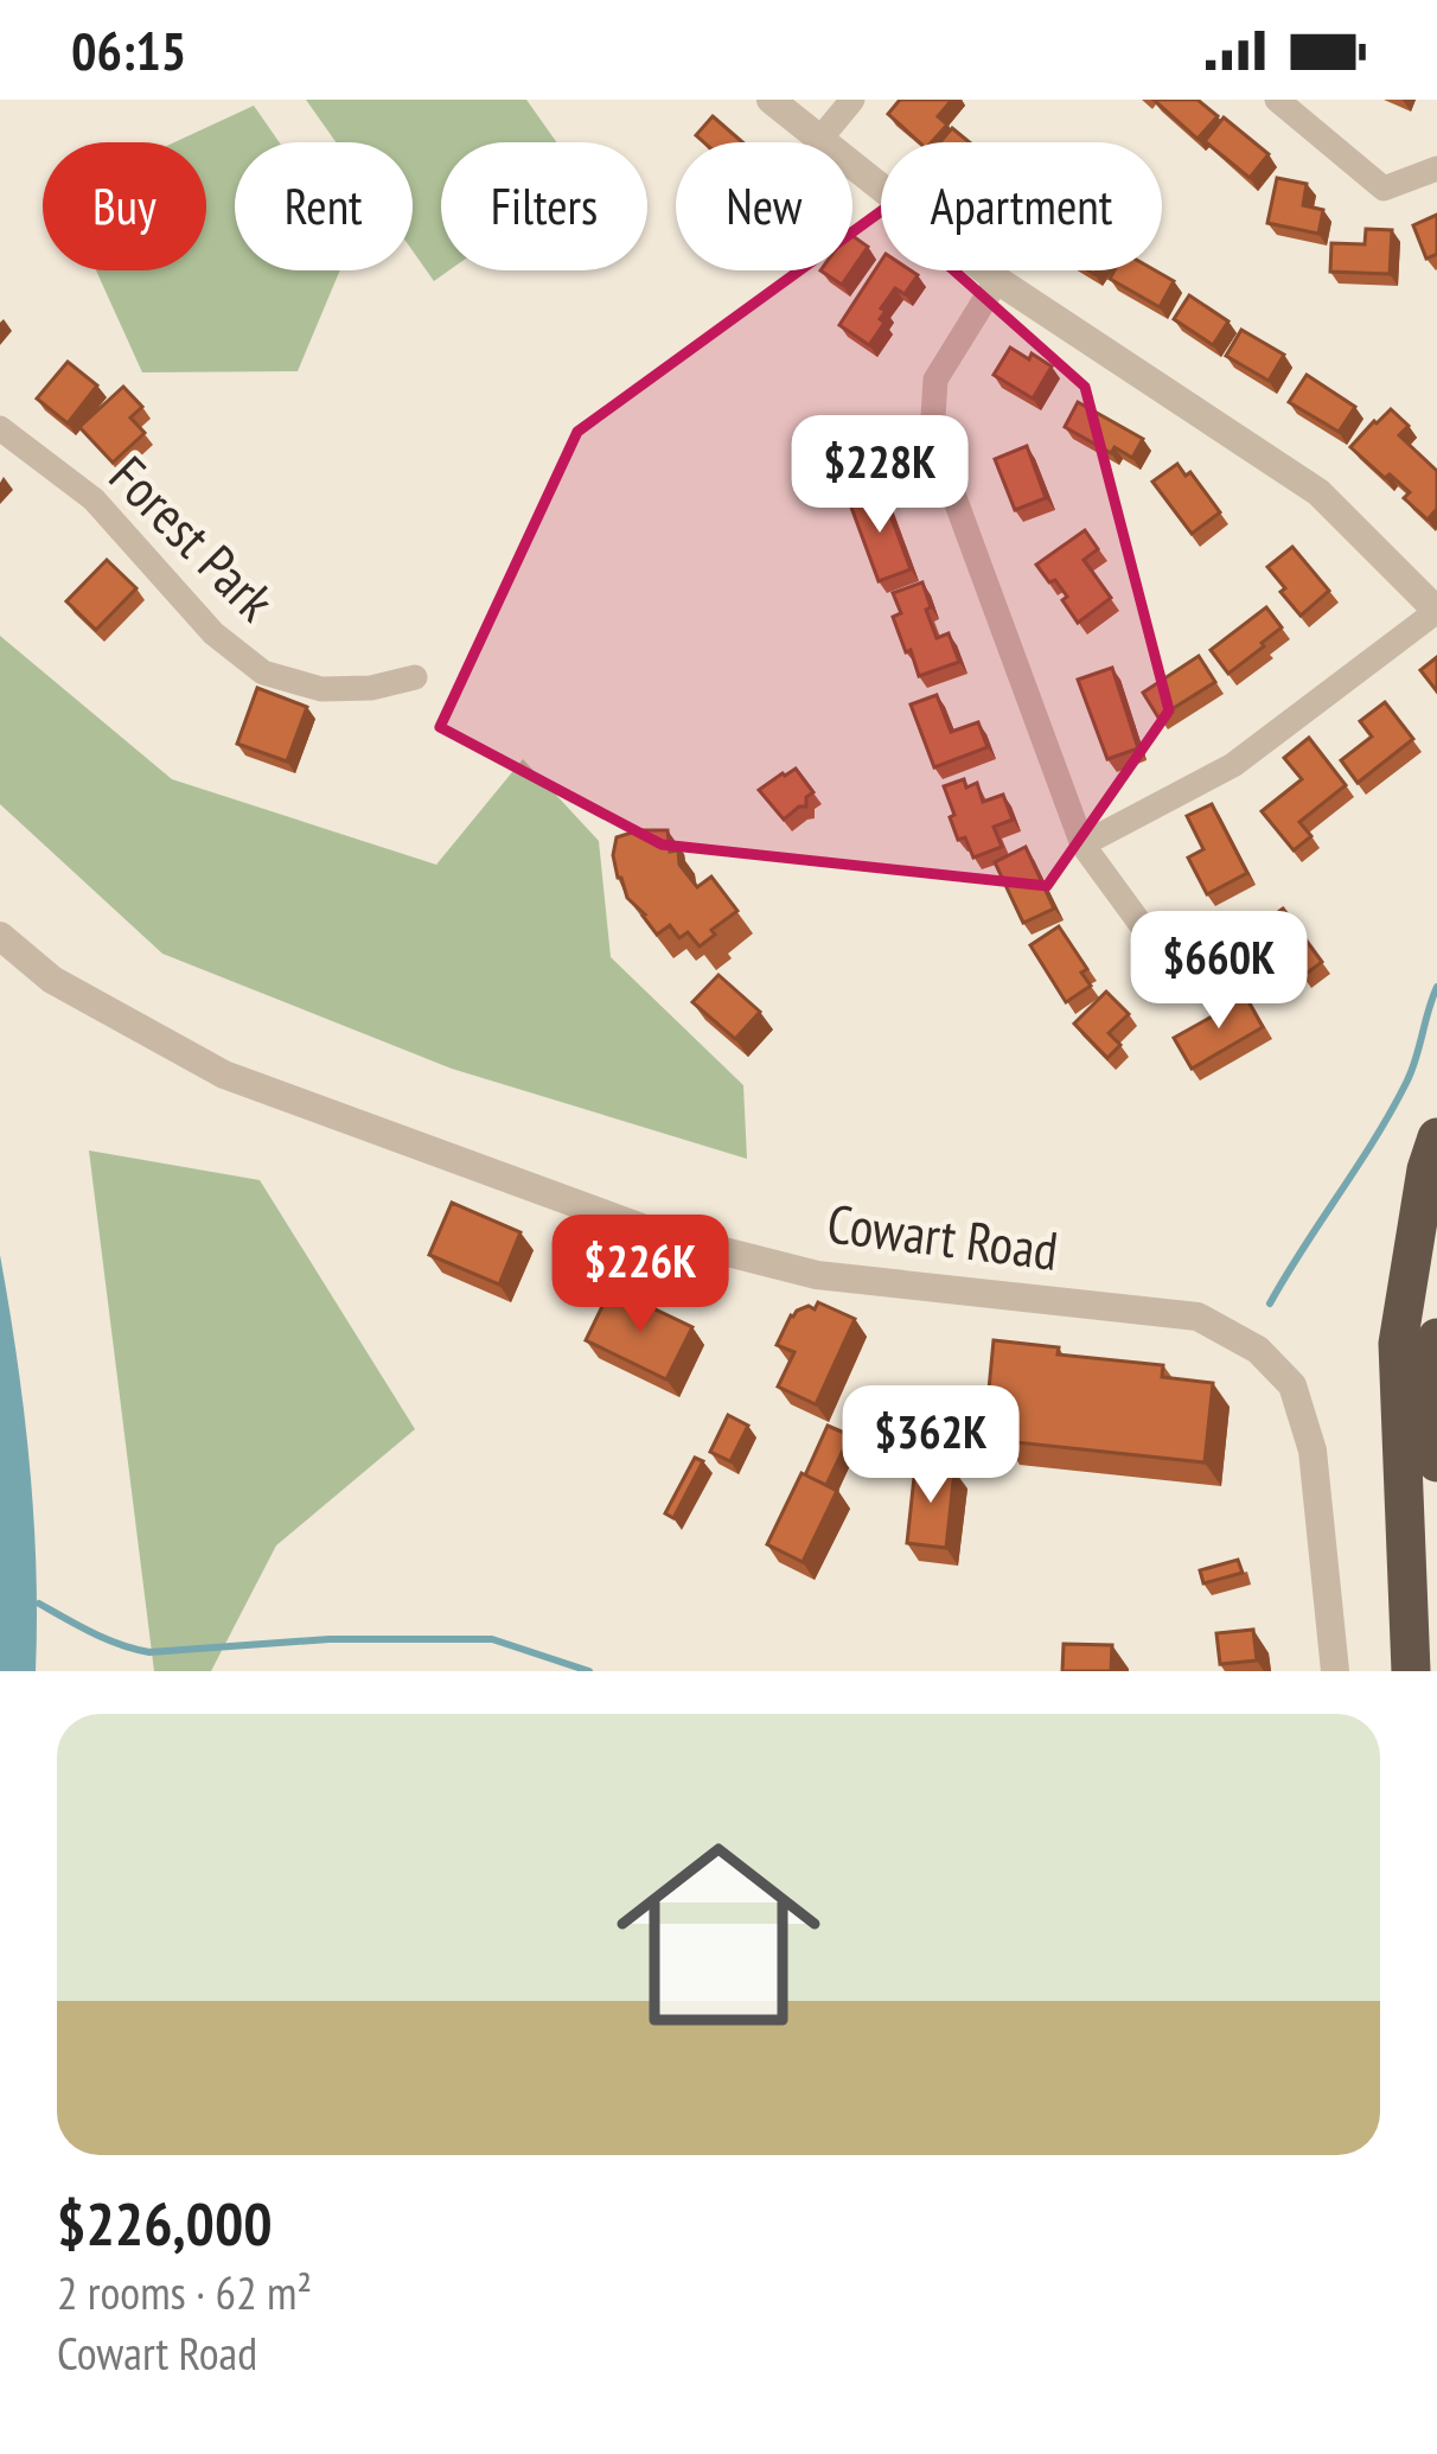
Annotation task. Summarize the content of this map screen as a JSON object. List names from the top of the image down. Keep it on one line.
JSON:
{"streets":{"street":["Forest Park","Cowart Road"]},"page":{"status":"06:15","chip":["Buy","Rent","Filters","New","Apartment"],"price":["$228K","$660K","$226K","$362K"],"list":[{"name":"$226,000","note":"2 rooms · 62 m² · Cowart Road"}]}}
